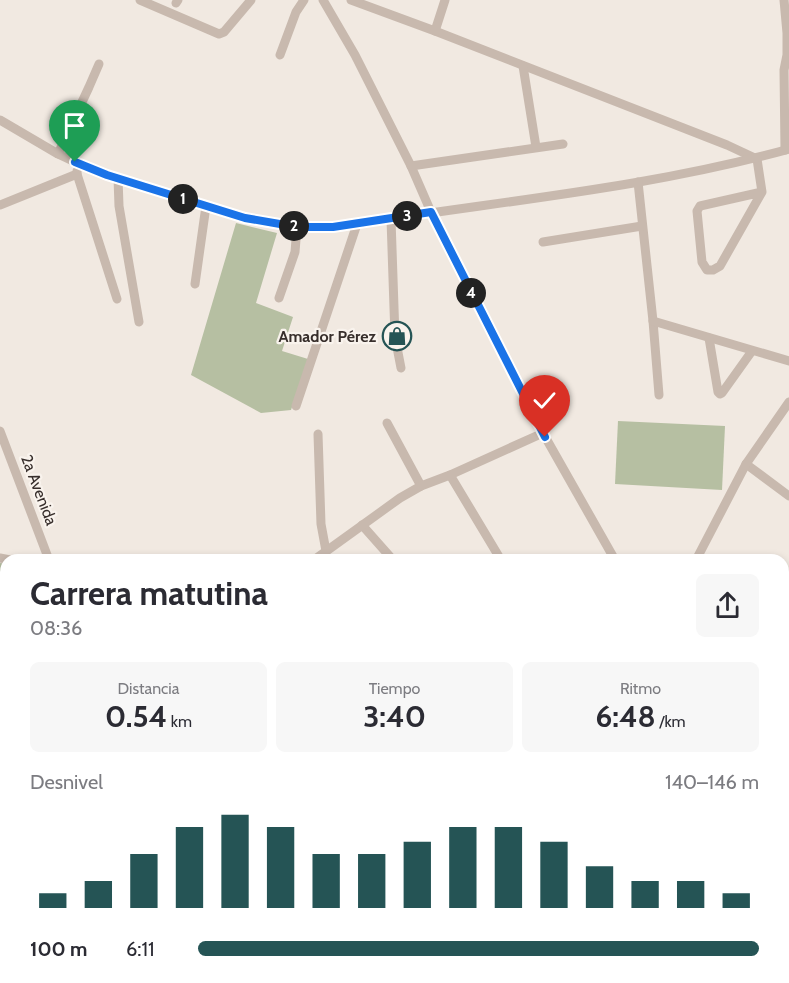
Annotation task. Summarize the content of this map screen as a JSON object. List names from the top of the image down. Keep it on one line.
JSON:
{"streets":{"street":["2a Avenida"]},"places":{"shop":["Amador Pérez"]},"page":{"pins":["1","3","2","4"],"heading":["Carrera matutina","08:36"],"stats":[["Distancia","0.54 km"],["Tiempo","3:40"],["Ritmo","6:48 /km"]],"chart":["Desnivel","140–146 m"],"list":[{"name":"100 m","note":"6:11"}]}}
